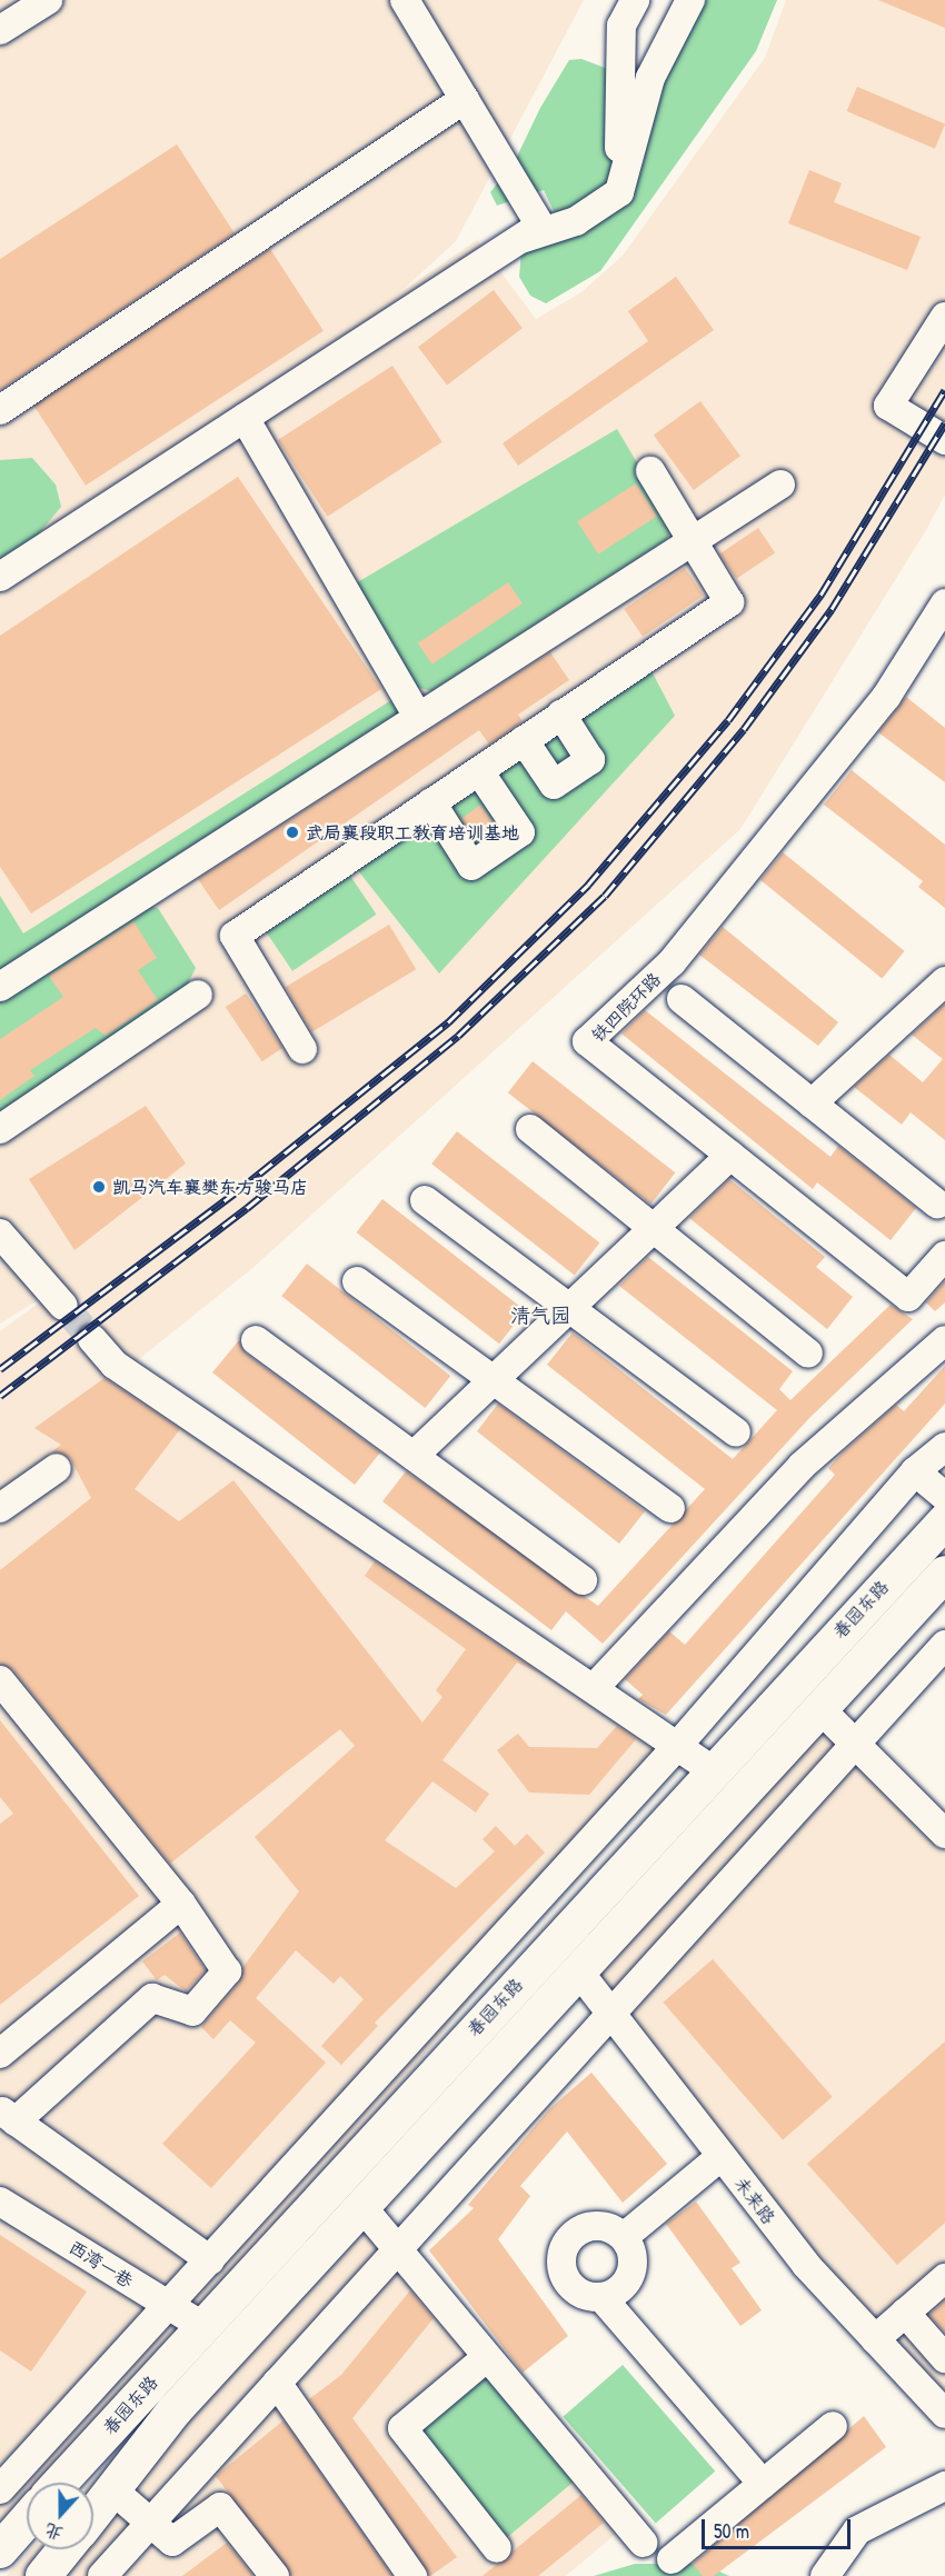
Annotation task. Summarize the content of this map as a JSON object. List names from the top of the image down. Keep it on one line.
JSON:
{"streets":{"main road":["春园东路"],"street":["铁四院环路","未来路","西湾一巷"]},"crossings":[["春园东路","未来路"],["春园东路","西湾一巷"]],"districts":["清气园"],"places":["武局襄段职工教育培训基地","凯马汽车襄樊东方骏马店"],"scale_bar":"50 m","north":"bottom"}
